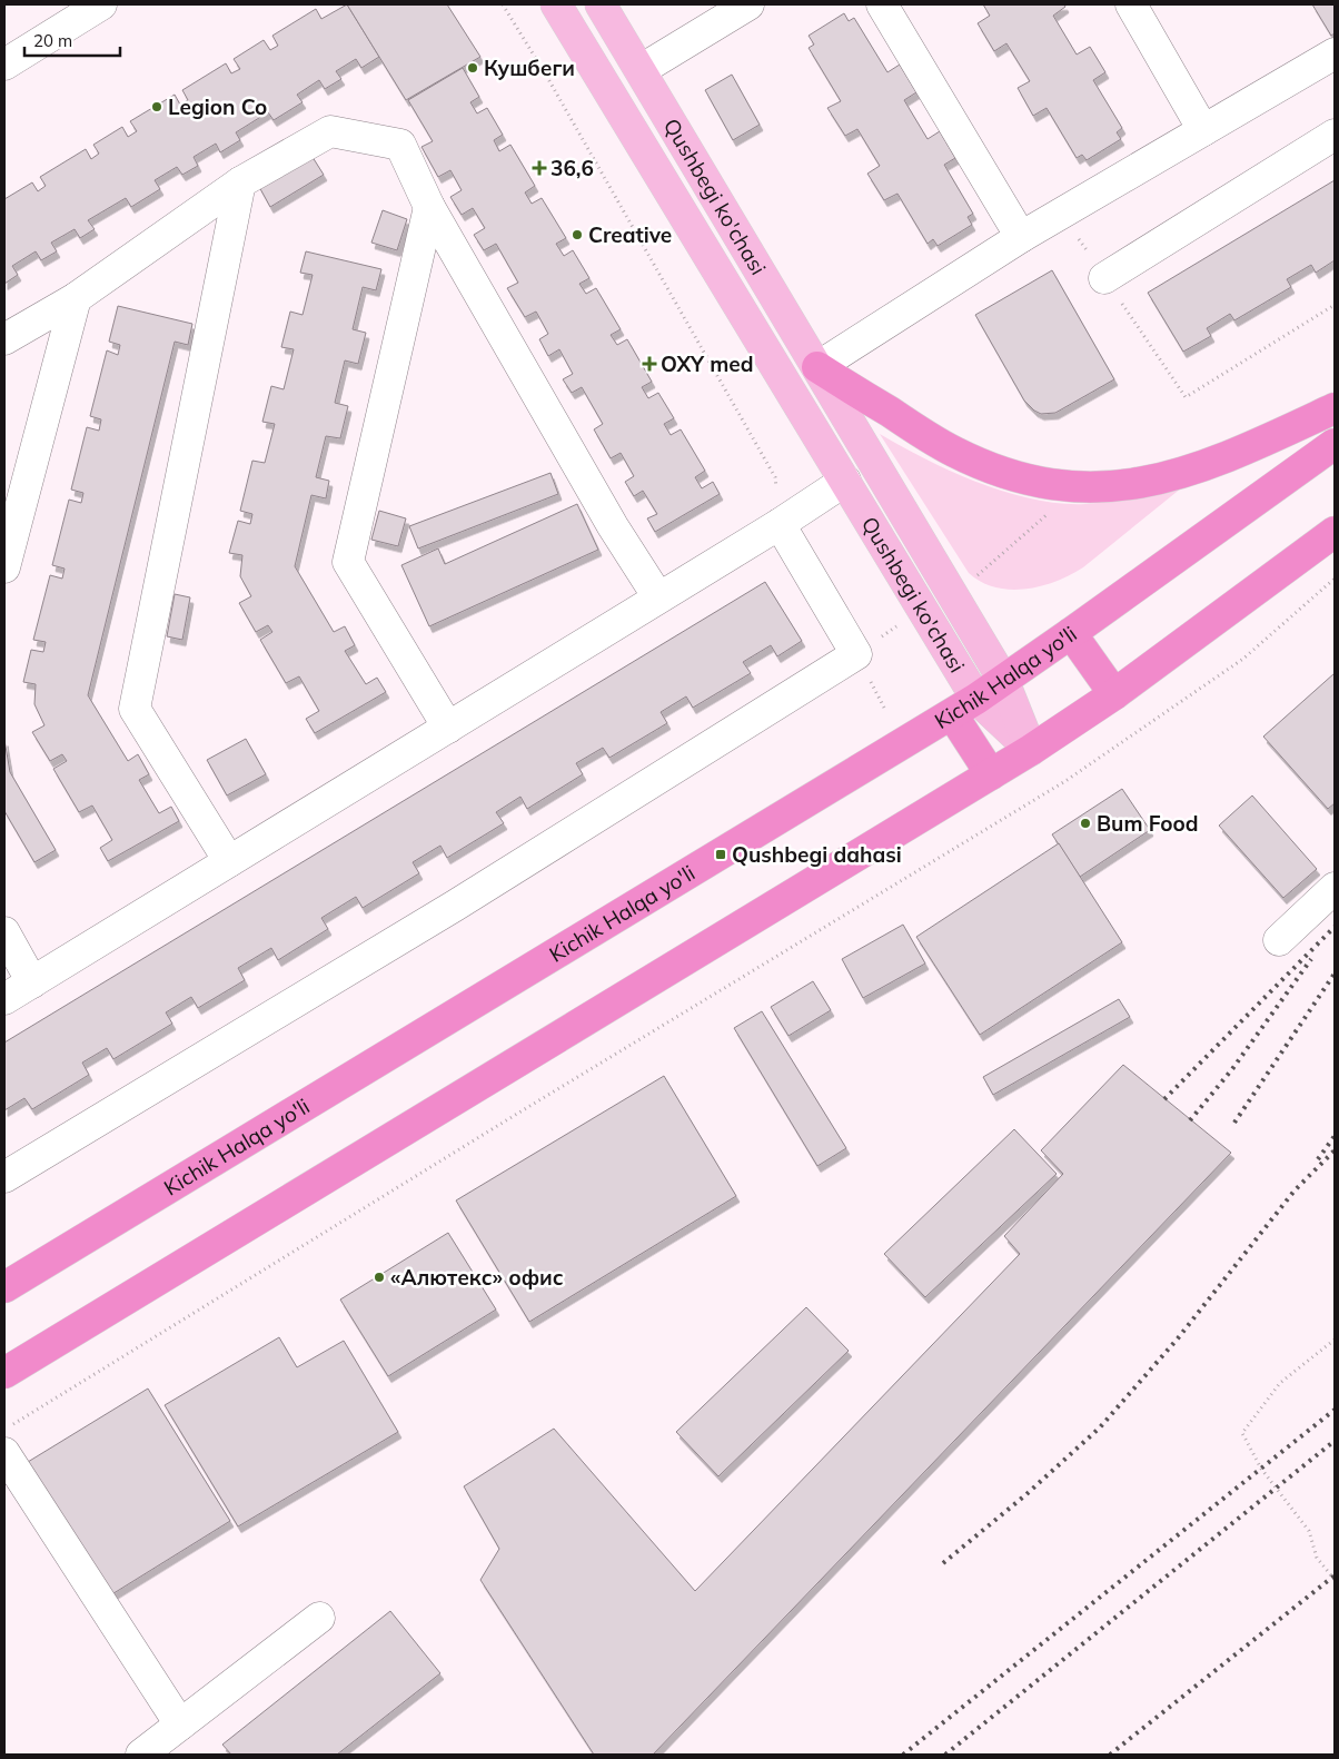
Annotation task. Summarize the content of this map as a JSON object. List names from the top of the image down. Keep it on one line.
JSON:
{"streets":{"highway":["Kichik Halqa yo'li"],"main road":["Qushbegi ko'chasi"]},"crossings":[["Qushbegi ko'chasi","Kichik Halqa yo'li"]],"places":{"other":["Кушбеги","Legion Co","Creative","Bum Food","«Алютекс» офис"],"health":["36,6","OXY med"],"transit":["Qushbegi dahasi"]},"scale_bar":"20 m"}
